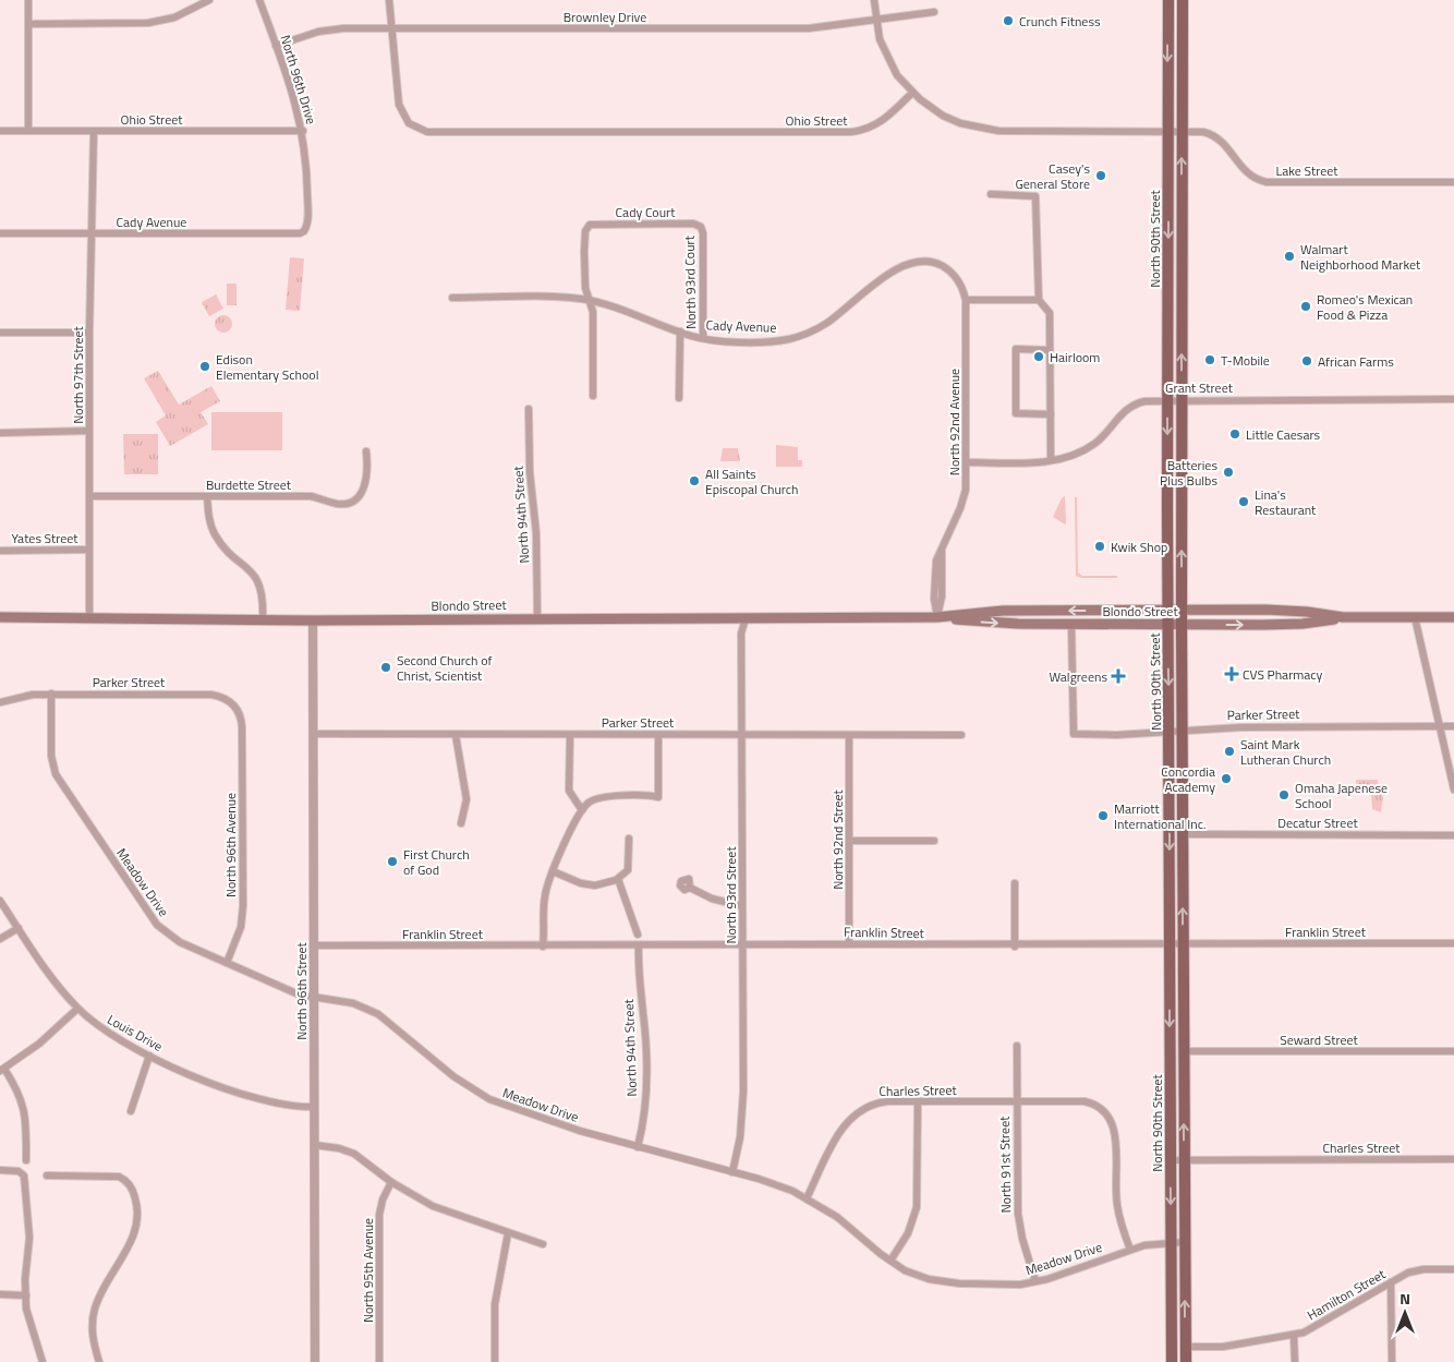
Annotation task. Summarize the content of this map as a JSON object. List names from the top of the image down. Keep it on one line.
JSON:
{"streets":{"main road":["North 90th Street","Blondo Street"],"street":["Brownley Drive","North 96th Drive","Ohio Street","Lake Street","Cady Court","Cady Avenue","North 93rd Court","North 97th Street","Grant Street","North 92nd Avenue","Burdette Street","North 94th Street","Yates Street","Parker Street","Decatur Street","North 92nd Street","North 96th Avenue","Meadow Drive","North 93rd Street","Franklin Street","North 96th Street","Louis Drive","Seward Street","Charles Street","North 91st Street","North 95th Avenue","Hamilton Street"]},"crossings":[["Brownley Drive","North 96th Drive"],["Brownley Drive","Ohio Street"],["North 96th Drive","Ohio Street"],["North 96th Drive","Cady Avenue"],["Ohio Street","North 97th Street"],["Lake Street","North 90th Street"],["Cady Court","Cady Avenue"],["Cady Court","North 93rd Court"],["Cady Avenue","North 93rd Court"],["Cady Avenue","North 97th Street"],["Cady Avenue","North 92nd Avenue"],["North 90th Street","Grant Street"],["North 90th Street","Blondo Street"],["North 90th Street","Parker Street"],["North 90th Street","Decatur Street"],["North 90th Street","Meadow Drive"],["North 90th Street","Franklin Street"],["North 90th Street","Seward Street"],["North 90th Street","Charles Street"],["North 90th Street","Hamilton Street"],["North 97th Street","Burdette Street"],["North 97th Street","Yates Street"],["North 97th Street","Blondo Street"],["Grant Street","North 92nd Avenue"],["North 92nd Avenue","Blondo Street"],["North 94th Street","Blondo Street"],["North 94th Street","Meadow Drive"],["North 94th Street","Franklin Street"],["Blondo Street","Parker Street"],["Blondo Street","North 93rd Street"],["Blondo Street","North 96th Street"],["Parker Street","North 92nd Street"],["Parker Street","North 96th Avenue"],["Parker Street","Meadow Drive"],["Parker Street","North 93rd Street"],["Parker Street","North 96th Street"],["North 92nd Street","Franklin Street"],["North 96th Avenue","Meadow Drive"],["Meadow Drive","North 93rd Street"],["Meadow Drive","North 96th Street"],["Meadow Drive","Charles Street"],["Meadow Drive","North 91st Street"],["North 93rd Street","Franklin Street"],["Franklin Street","North 96th Street"],["North 96th Street","Louis Drive"],["Charles Street","North 91st Street"]],"places":{"other":["Crunch Fitness","Casey's General Store","Walmart Neighborhood Market","Romeo's Mexican Food & Pizza","Hairloom","T-Mobile","African Farms","Edison Elementary School","Little Caesars","Batteries Plus Bulbs","All Saints Episcopal Church","Lina's Restaurant","Kwik Shop","Second Church of Christ, Scientist","Saint Mark Lutheran Church","Concordia Academy","Omaha Japenese School","Marriott International Inc.","First Church of God"],"health":["CVS Pharmacy","Walgreens"]},"north":"top"}
